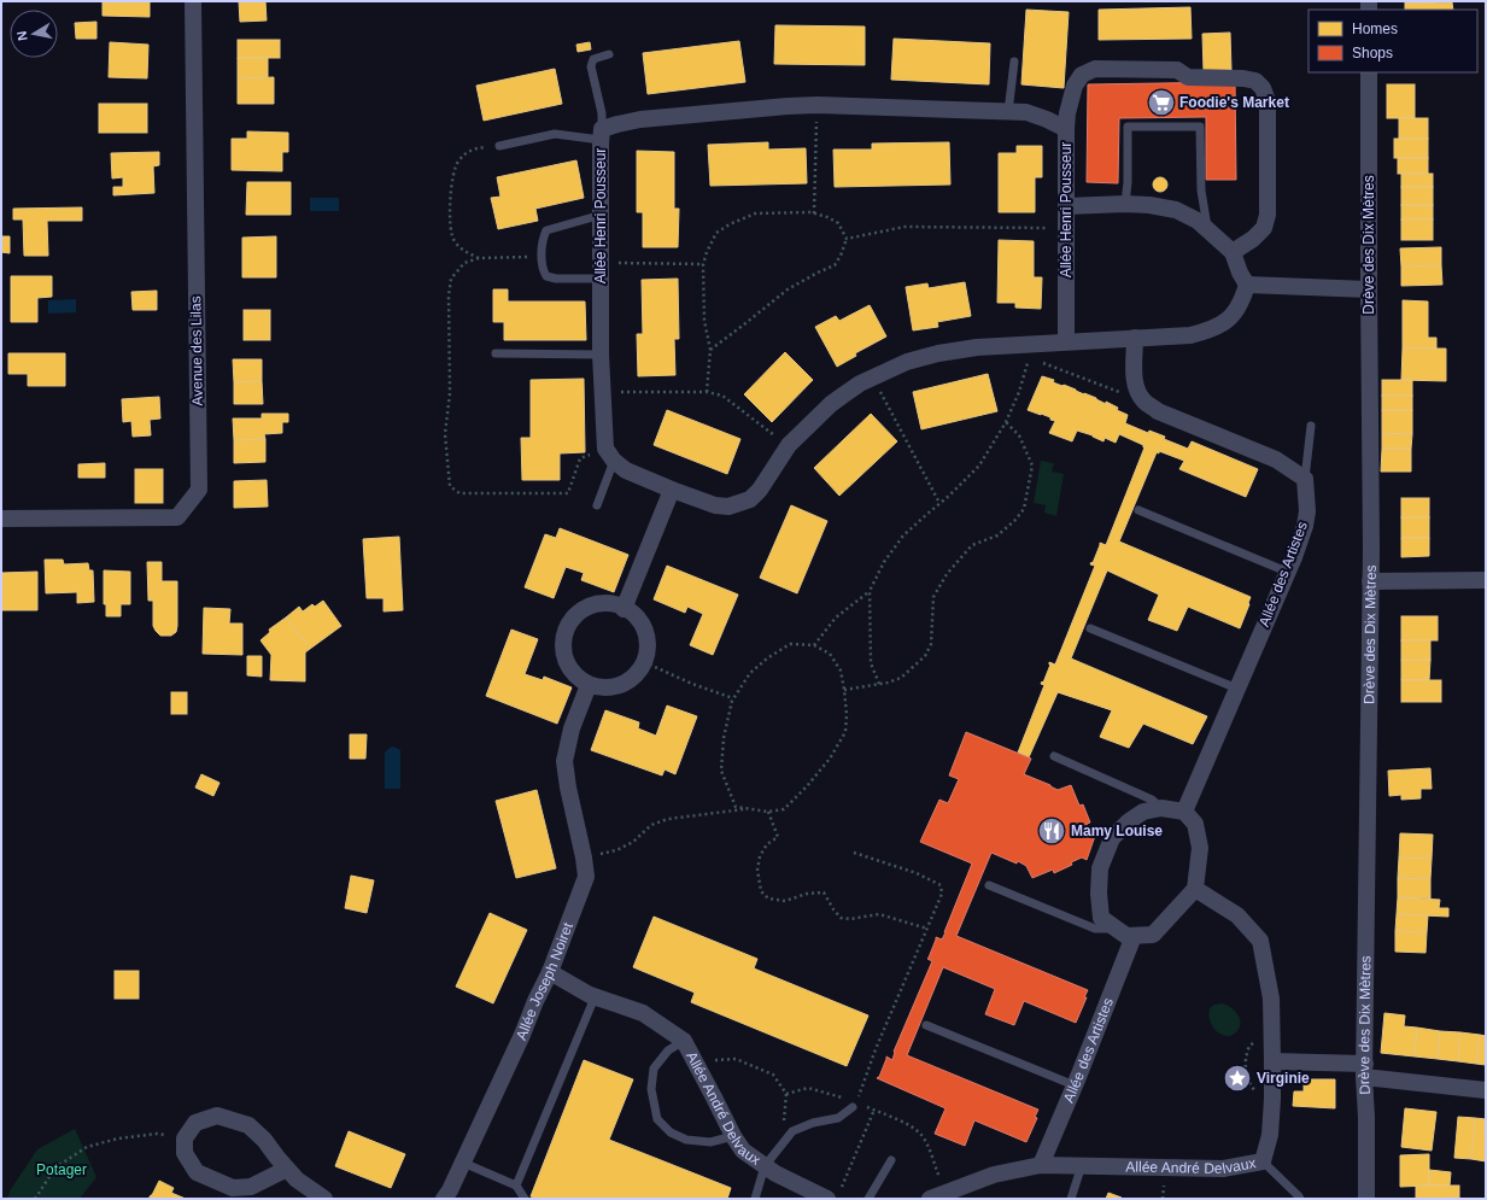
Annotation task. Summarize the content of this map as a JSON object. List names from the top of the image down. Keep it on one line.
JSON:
{"streets":{"street":["Allée Henri Pousseur","Drève des Dix Mètres","Avenue des Lilas","Allée des Artistes","Allée Joseph Noiret","Allée André Delvaux"]},"crossings":[["Allée des Artistes","Allée André Delvaux"],["Allée Joseph Noiret","Allée André Delvaux"]],"parks":["Potager"],"places":{"supermarket":["Foodie's Market"],"restaurant":["Mamy Louise"],"place":["Virginie"]},"legend":["Homes","Shops"],"north":"left"}
